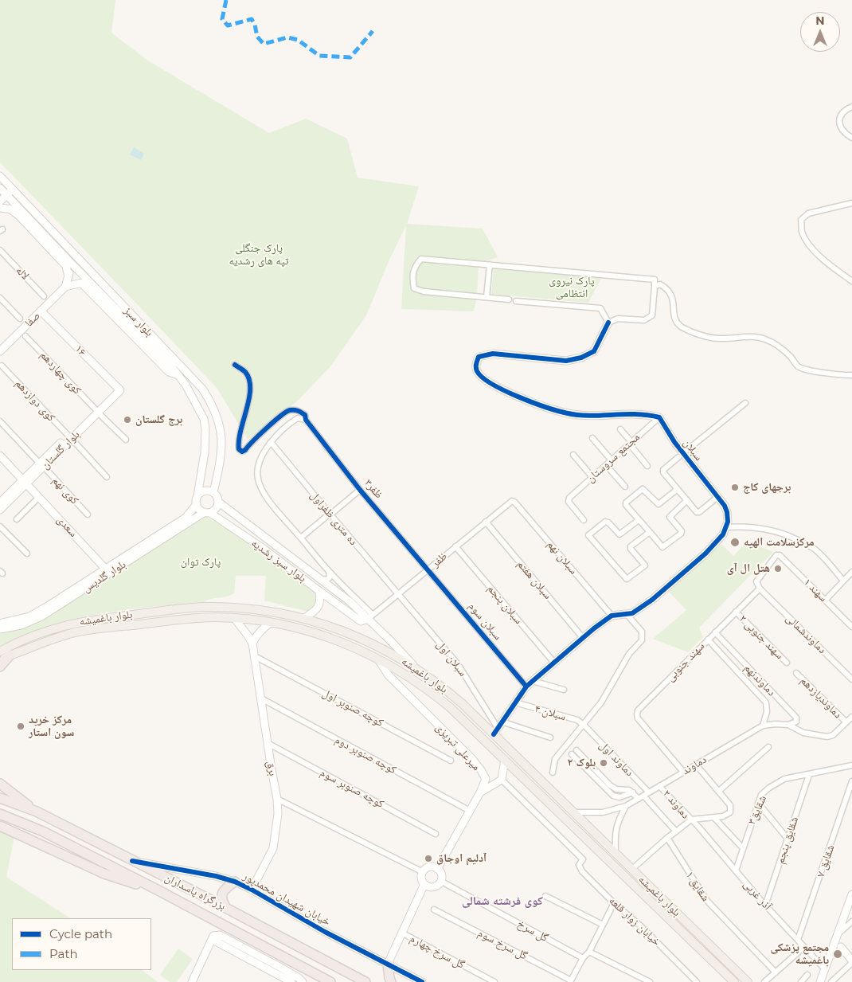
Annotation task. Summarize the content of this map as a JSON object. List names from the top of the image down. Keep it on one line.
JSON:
{"streets":{"highway":["بزرگراه پاسداران"],"main road":["بلوار باغمیشه"],"street":["لاله","صفا","بلوار سبز","۱۶","کوی چهاردهم","کوی دوازدهم","بلوار گلستان","سبلان","مجتمع سروستان","ظفر۳","کوی نهم","ده متری ظفراول","سعدی","سبلان نهم","ظفر","بلوار سبز رشدیه","بلوار گلدیس","سبلان هفتم","سهند ۱","سبلان پنجم","سبلان سوم","دماوندشمالی","سهند جنوبی ۲","سبلان اول","سهند جنوبی","دماوندنهم","دماوندیازدهم","کوچه صنوبر اول","سبلان ۴","میرعلی تبریزی","کوچه صنوبر دوم","دماوند اول","دماوند","برق","کوچه صنوبر سوم","دماوند ۲","شقایق۳","شقایق پنجم","شقایق ۷","شقایق ۱","آذر غربی","خیابان شهیدان محمدپور","خیابان زوار قلعه","گل سرخ","گل سرخ سوم","گل سرخ چهارم"]},"crossings":[["صفا","۱۶"],["بلوار سبز","بلوار سبز رشدیه"],["بلوار سبز","بلوار گلدیس"],["۱۶","بلوار گلستان"],["کوی چهاردهم","بلوار گلستان"],["کوی دوازدهم","بلوار گلستان"],["بلوار گلستان","کوی نهم"],["بلوار گلستان","سعدی"],["سبلان","مجتمع سروستان"],["ظفر۳","ظفر"],["ظفر۳","سبلان سوم"],["ده متری ظفراول","ظفر"],["ده متری ظفراول","سبلان اول"],["سعدی","بلوار گلدیس"],["سبلان نهم","ظفر"],["ظفر","بلوار سبز رشدیه"],["ظفر","سبلان هفتم"],["ظفر","سبلان پنجم"],["ظفر","سبلان سوم"],["ظفر","سبلان اول"],["بلوار سبز رشدیه","بلوار گلدیس"],["سهند ۱","دماوندشمالی"],["سهند ۱","سهند جنوبی"],["بلوار باغمیشه","سبلان اول"],["بلوار باغمیشه","میرعلی تبریزی"],["بلوار باغمیشه","دماوند"],["دماوندشمالی","سهند جنوبی"],["سهند جنوبی ۲","سهند جنوبی"],["سهند جنوبی","دماوندنهم"],["سهند جنوبی","دماوند"],["کوچه صنوبر اول","برق"],["سبلان ۴","دماوند اول"],["میرعلی تبریزی","کوچه صنوبر دوم"],["میرعلی تبریزی","گل سرخ"],["کوچه صنوبر دوم","برق"],["دماوند اول","دماوند"],["دماوند","دماوند ۲"],["برق","کوچه صنوبر سوم"],["برق","خیابان شهیدان محمدپور"],["دماوند ۲","آذر غربی"],["شقایق۳","شقایق پنجم"],["شقایق۳","آذر غربی"],["شقایق پنجم","آذر غربی"],["شقایق ۷","آذر غربی"],["بزرگراه پاسداران","خیابان شهیدان محمدپور"]],"districts":["کوی فرشته شمالی"],"parks":["پارک جنگلی تپه های رشدیه","پارک نیروی انتظامی","پارک توان"],"places":["برج گلستان","برجهای کاج","مرکزسلامت الهیه","هتل ال آی","مرکز خرید سون استار","بلوک ۲","آدلیم اوجاق","مجتمع پزشکی باغمیشه"],"legend":["Cycle path","Path"],"north":"top"}
